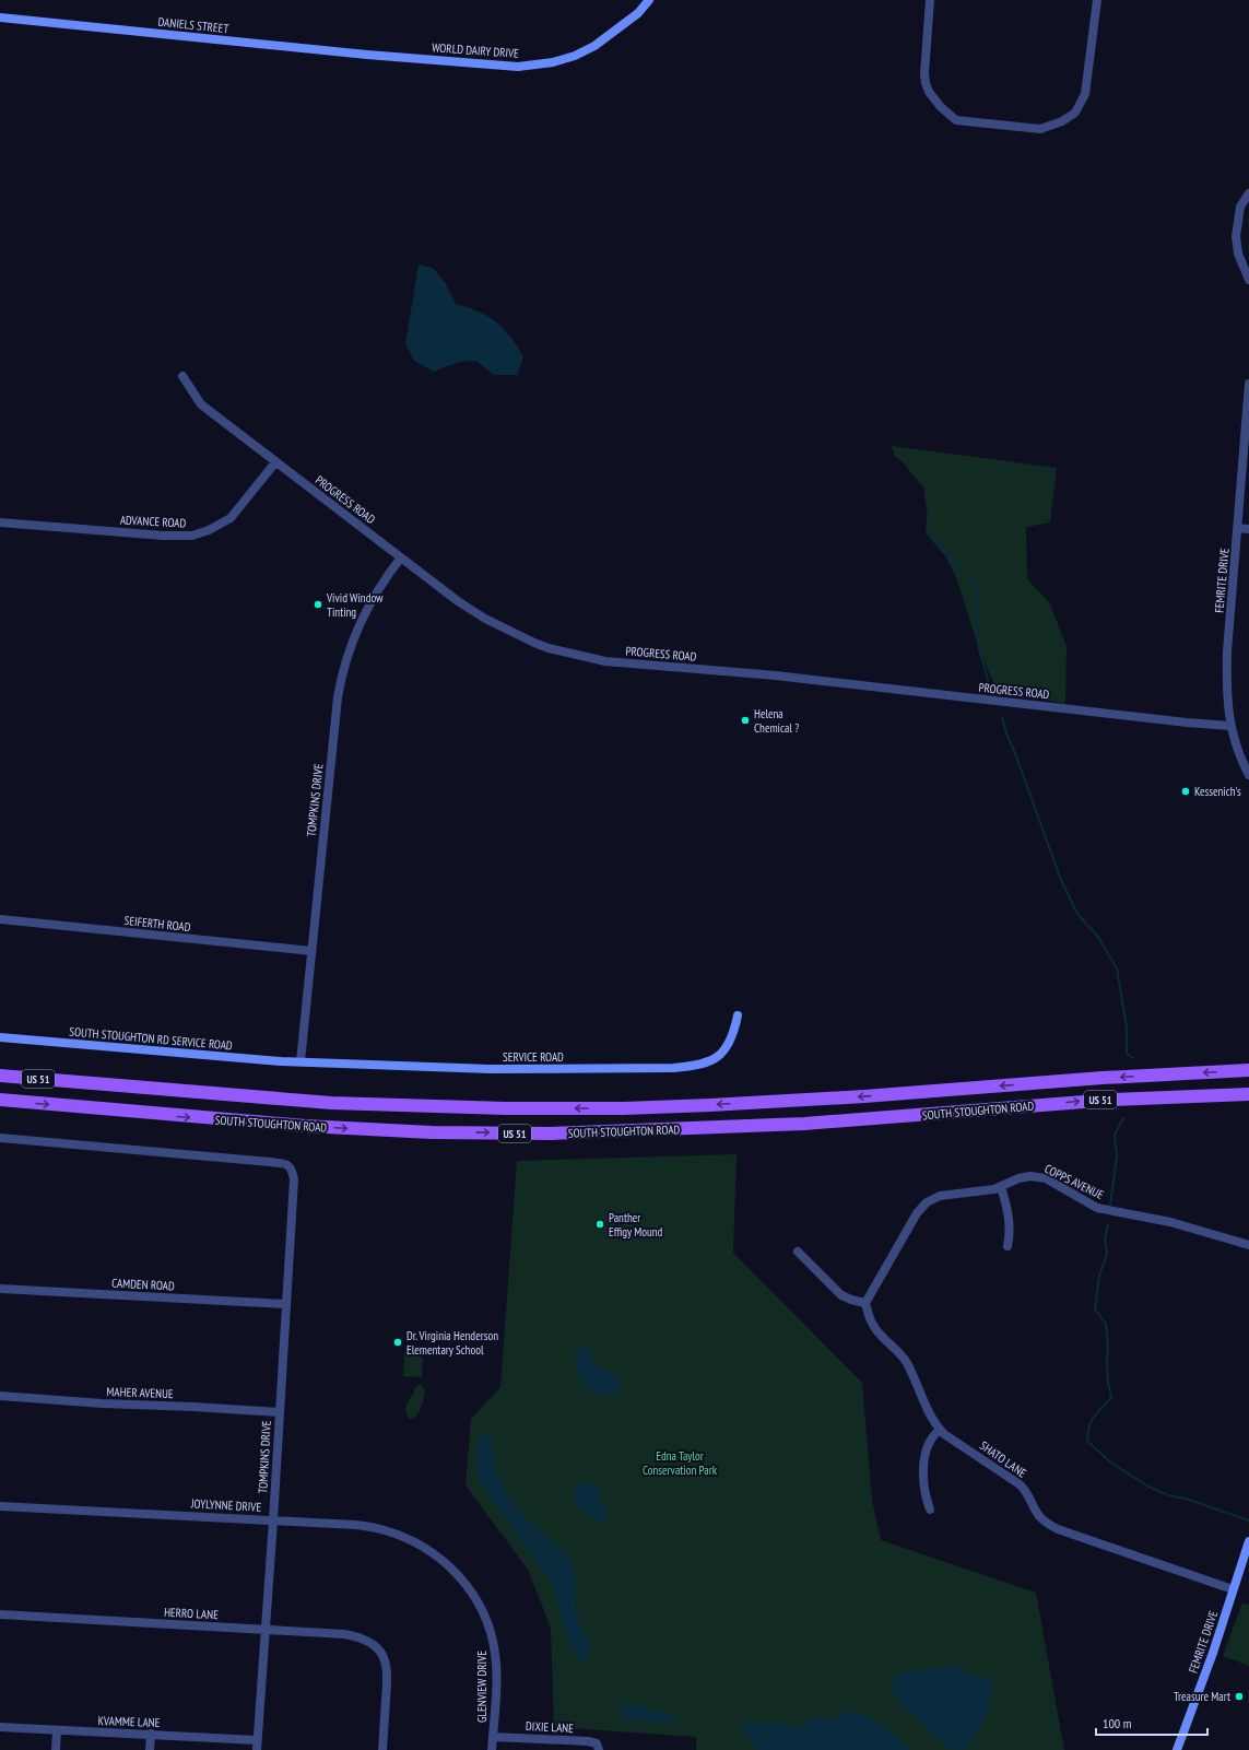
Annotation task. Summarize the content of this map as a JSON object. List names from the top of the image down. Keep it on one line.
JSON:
{"streets":{"main road":["US 51","SOUTH STOUGHTON ROAD"],"street":["DANIELS STREET","WORLD DAIRY DRIVE","PROGRESS ROAD","ADVANCE ROAD","FEMRITE DRIVE","TOMPKINS DRIVE","SEIFERTH ROAD","SOUTH STOUGHTON RD SERVICE ROAD","SERVICE ROAD","COPPS AVENUE","CAMDEN ROAD","MAHER AVENUE","SHATO LANE","JOYLYNNE DRIVE","HERRO LANE","GLENVIEW DRIVE","KVAMME LANE","DIXIE LANE"]},"crossings":[["DANIELS STREET","WORLD DAIRY DRIVE"],["PROGRESS ROAD","ADVANCE ROAD"],["PROGRESS ROAD","FEMRITE DRIVE"],["PROGRESS ROAD","TOMPKINS DRIVE"],["FEMRITE DRIVE","SHATO LANE"],["TOMPKINS DRIVE","SEIFERTH ROAD"],["TOMPKINS DRIVE","SOUTH STOUGHTON RD SERVICE ROAD"],["TOMPKINS DRIVE","SERVICE ROAD"],["TOMPKINS DRIVE","CAMDEN ROAD"],["TOMPKINS DRIVE","MAHER AVENUE"],["TOMPKINS DRIVE","JOYLYNNE DRIVE"],["TOMPKINS DRIVE","HERRO LANE"],["TOMPKINS DRIVE","KVAMME LANE"],["SOUTH STOUGHTON RD SERVICE ROAD","SERVICE ROAD"],["COPPS AVENUE","SHATO LANE"],["JOYLYNNE DRIVE","GLENVIEW DRIVE"],["GLENVIEW DRIVE","DIXIE LANE"]],"parks":["Edna Taylor Conservation Park"],"places":["Vivid Window Tinting","Helena Chemical ?","Kessenich's","Panther Effigy Mound","Dr. Virginia Henderson Elementary School","Treasure Mart"],"scale_bar":"100 m"}
